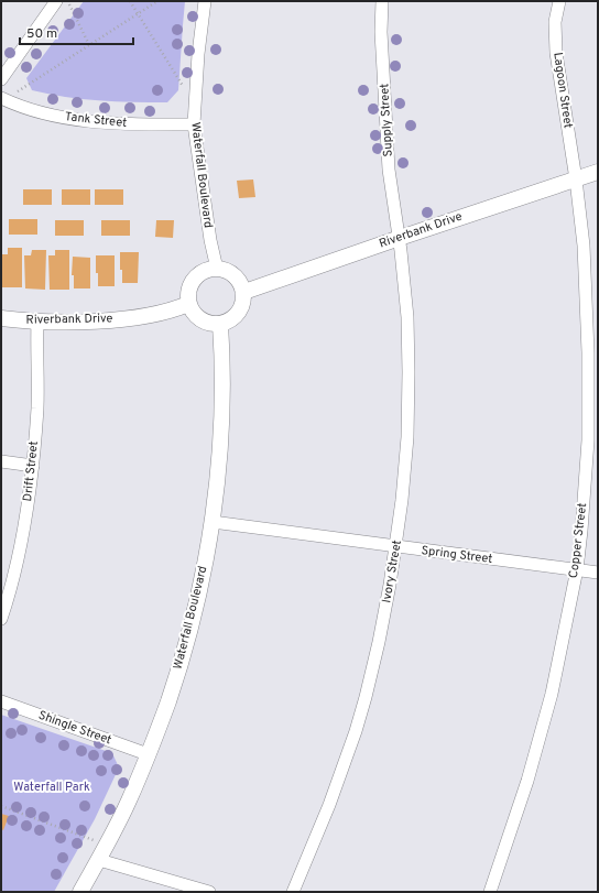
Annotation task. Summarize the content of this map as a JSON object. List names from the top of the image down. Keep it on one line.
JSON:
{"streets":{"street":["Lagoon Street","Tank Street","Supply Street","Waterfall Boulevard","Riverbank Drive","Drift Street","Copper Street","Spring Street","Ivory Street","Shingle Street"]},"crossings":[["Lagoon Street","Riverbank Drive"],["Lagoon Street","Copper Street"],["Tank Street","Waterfall Boulevard"],["Supply Street","Riverbank Drive"],["Supply Street","Ivory Street"],["Waterfall Boulevard","Riverbank Drive"],["Waterfall Boulevard","Spring Street"],["Waterfall Boulevard","Shingle Street"],["Riverbank Drive","Drift Street"],["Riverbank Drive","Copper Street"],["Riverbank Drive","Ivory Street"],["Copper Street","Spring Street"],["Spring Street","Ivory Street"]],"parks":["Waterfall Park"],"scale_bar":"50 m"}
